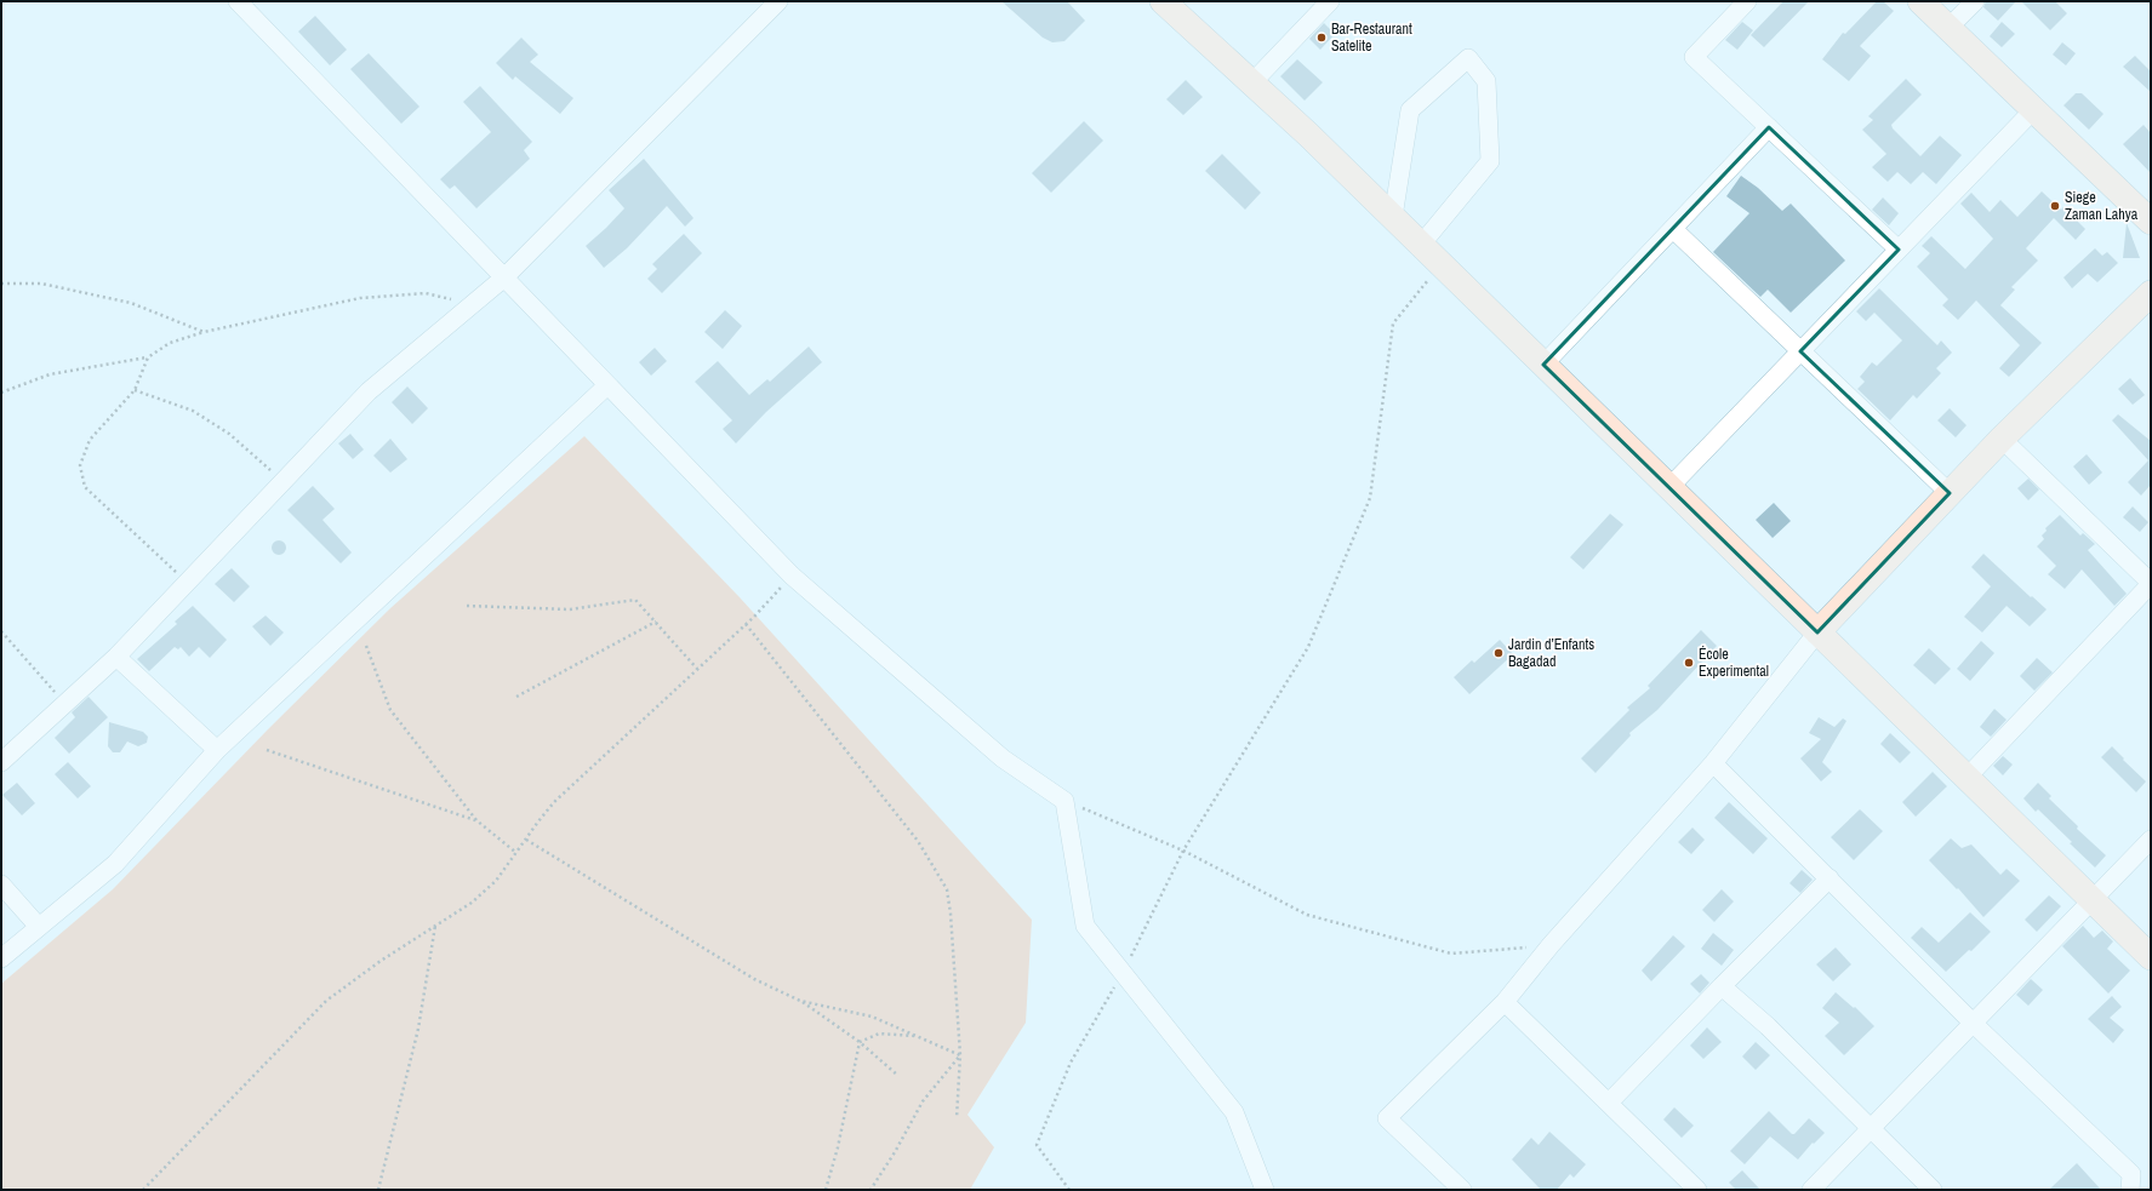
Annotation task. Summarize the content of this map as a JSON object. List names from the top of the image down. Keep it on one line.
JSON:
{"places":["Bar-Restaurant Satelite","Siege Zaman Lahya","Jardin d’Enfants Bagadad","École Experimental"]}
